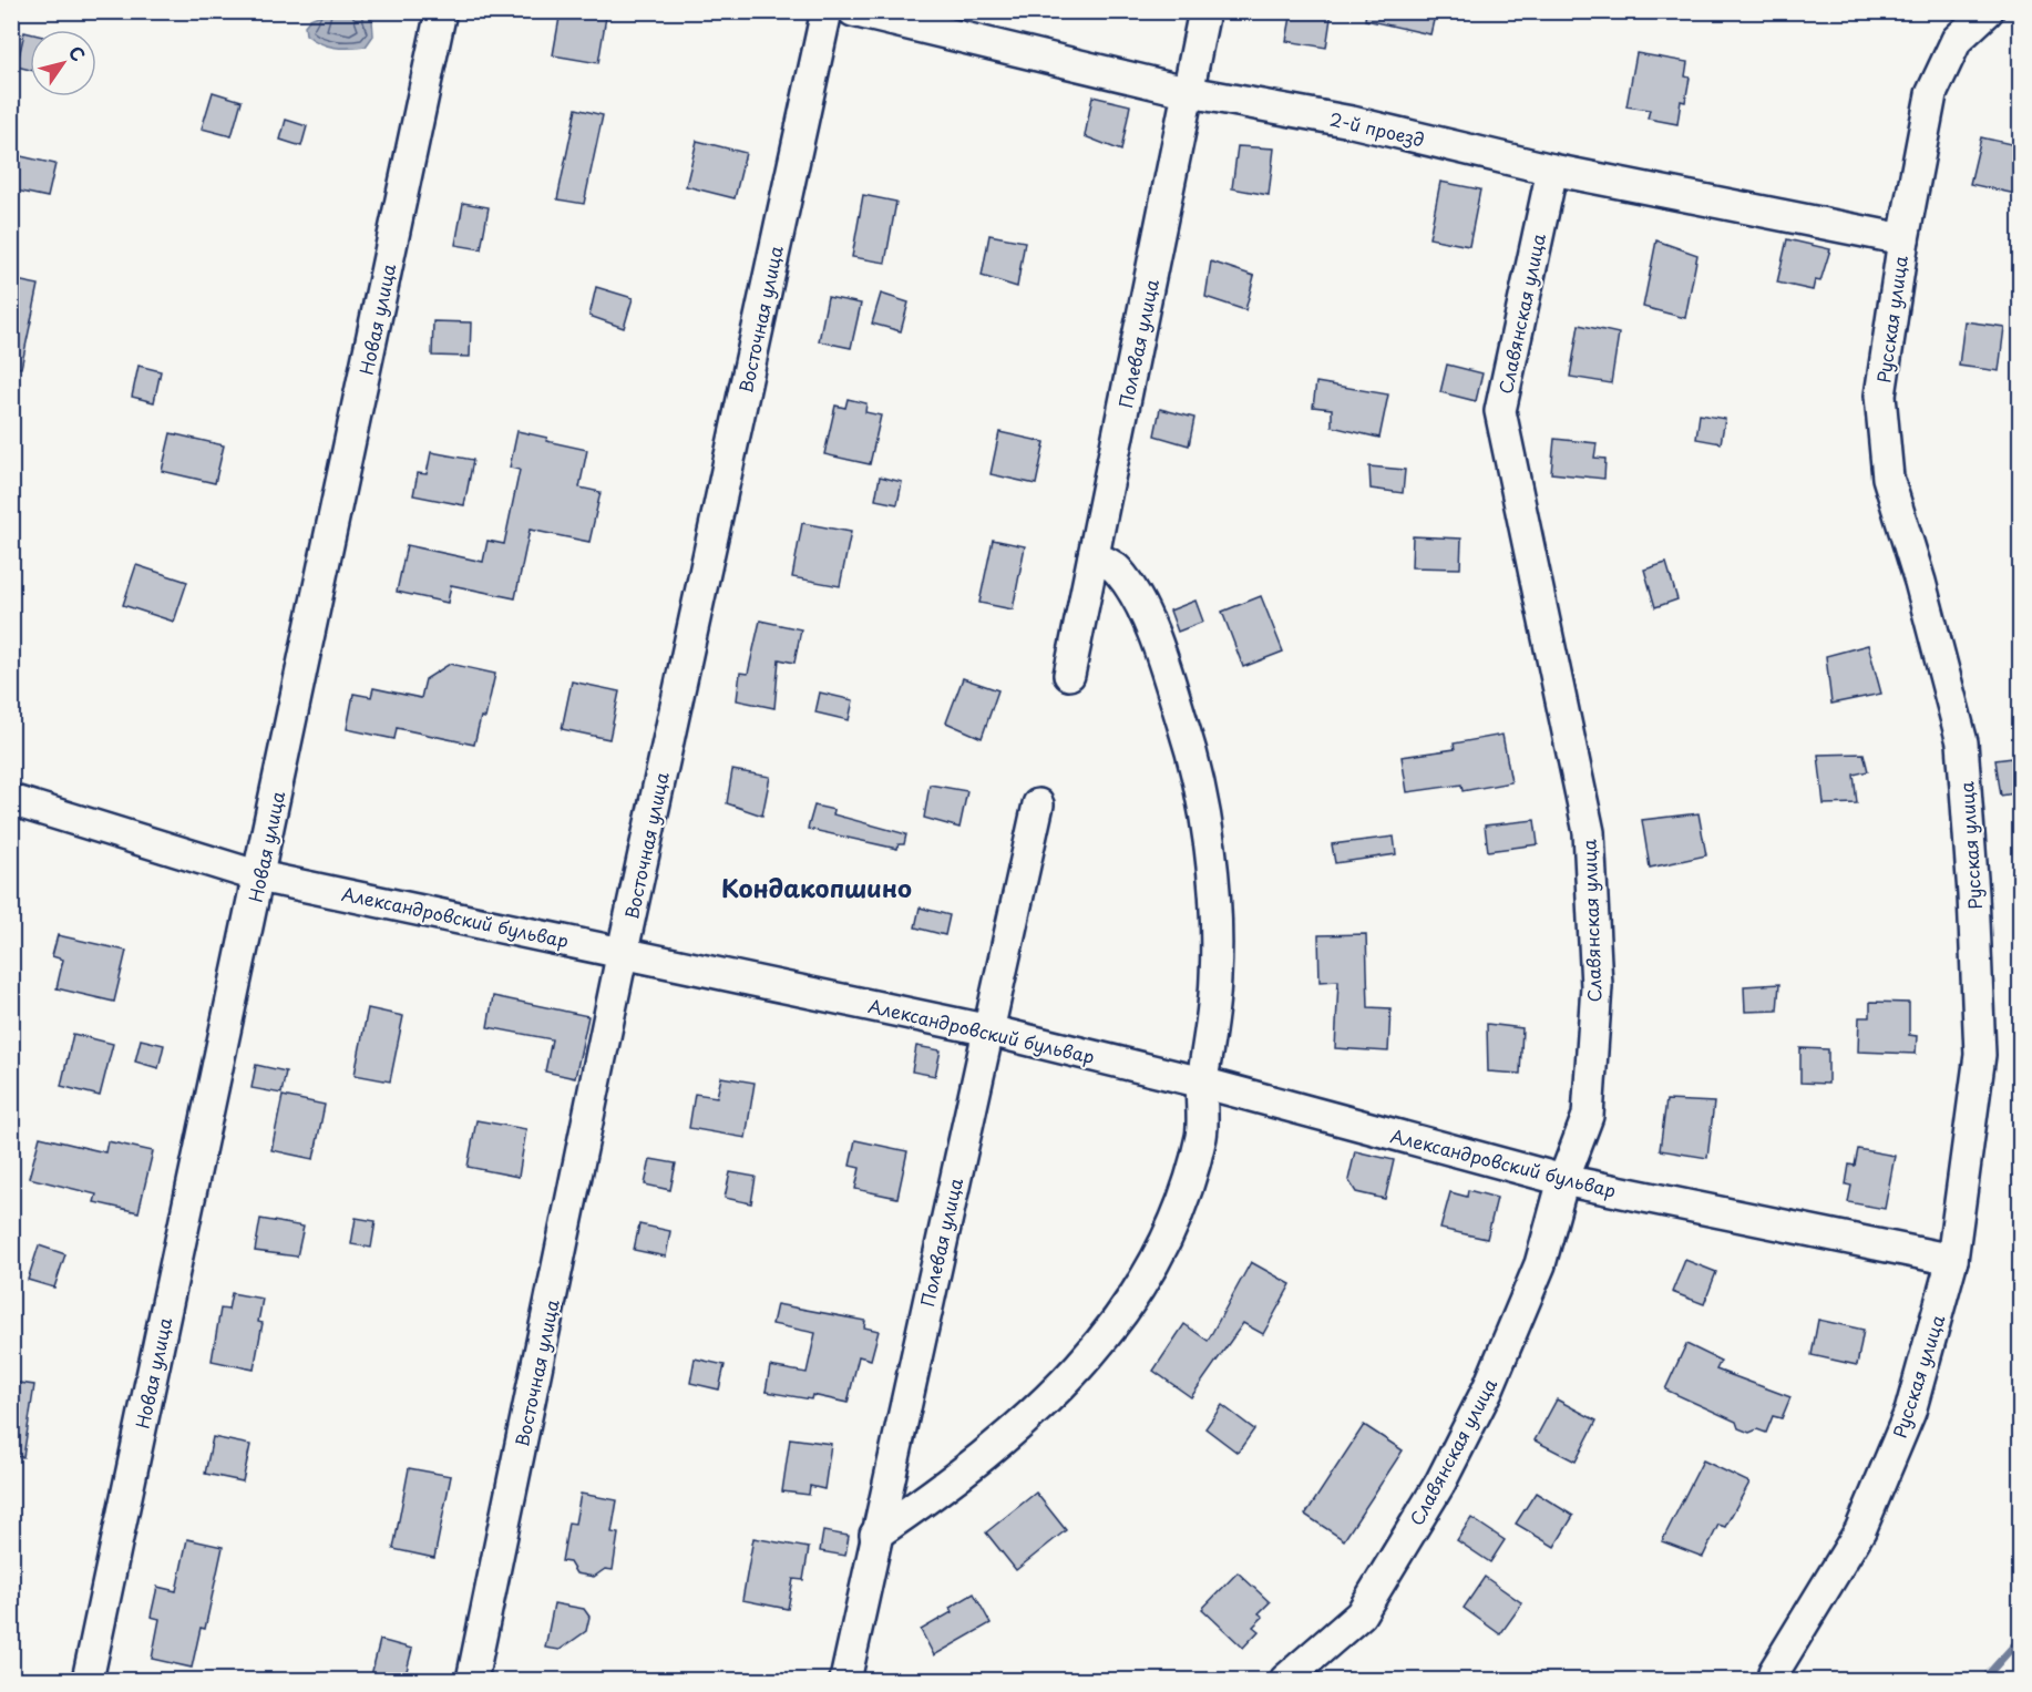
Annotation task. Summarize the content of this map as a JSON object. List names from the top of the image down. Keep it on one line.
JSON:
{"streets":{"street":["2-й проезд","Славянская улица","Новая улица","Восточная улица","Русская улица","Полевая улица","Александровский бульвар"]},"crossings":[["2-й проезд","Славянская улица"],["2-й проезд","Русская улица"],["2-й проезд","Полевая улица"],["Славянская улица","Александровский бульвар"],["Новая улица","Александровский бульвар"],["Восточная улица","Александровский бульвар"],["Русская улица","Александровский бульвар"],["Полевая улица","Александровский бульвар"]],"districts":["Кондакопшино"],"north":"top right"}
